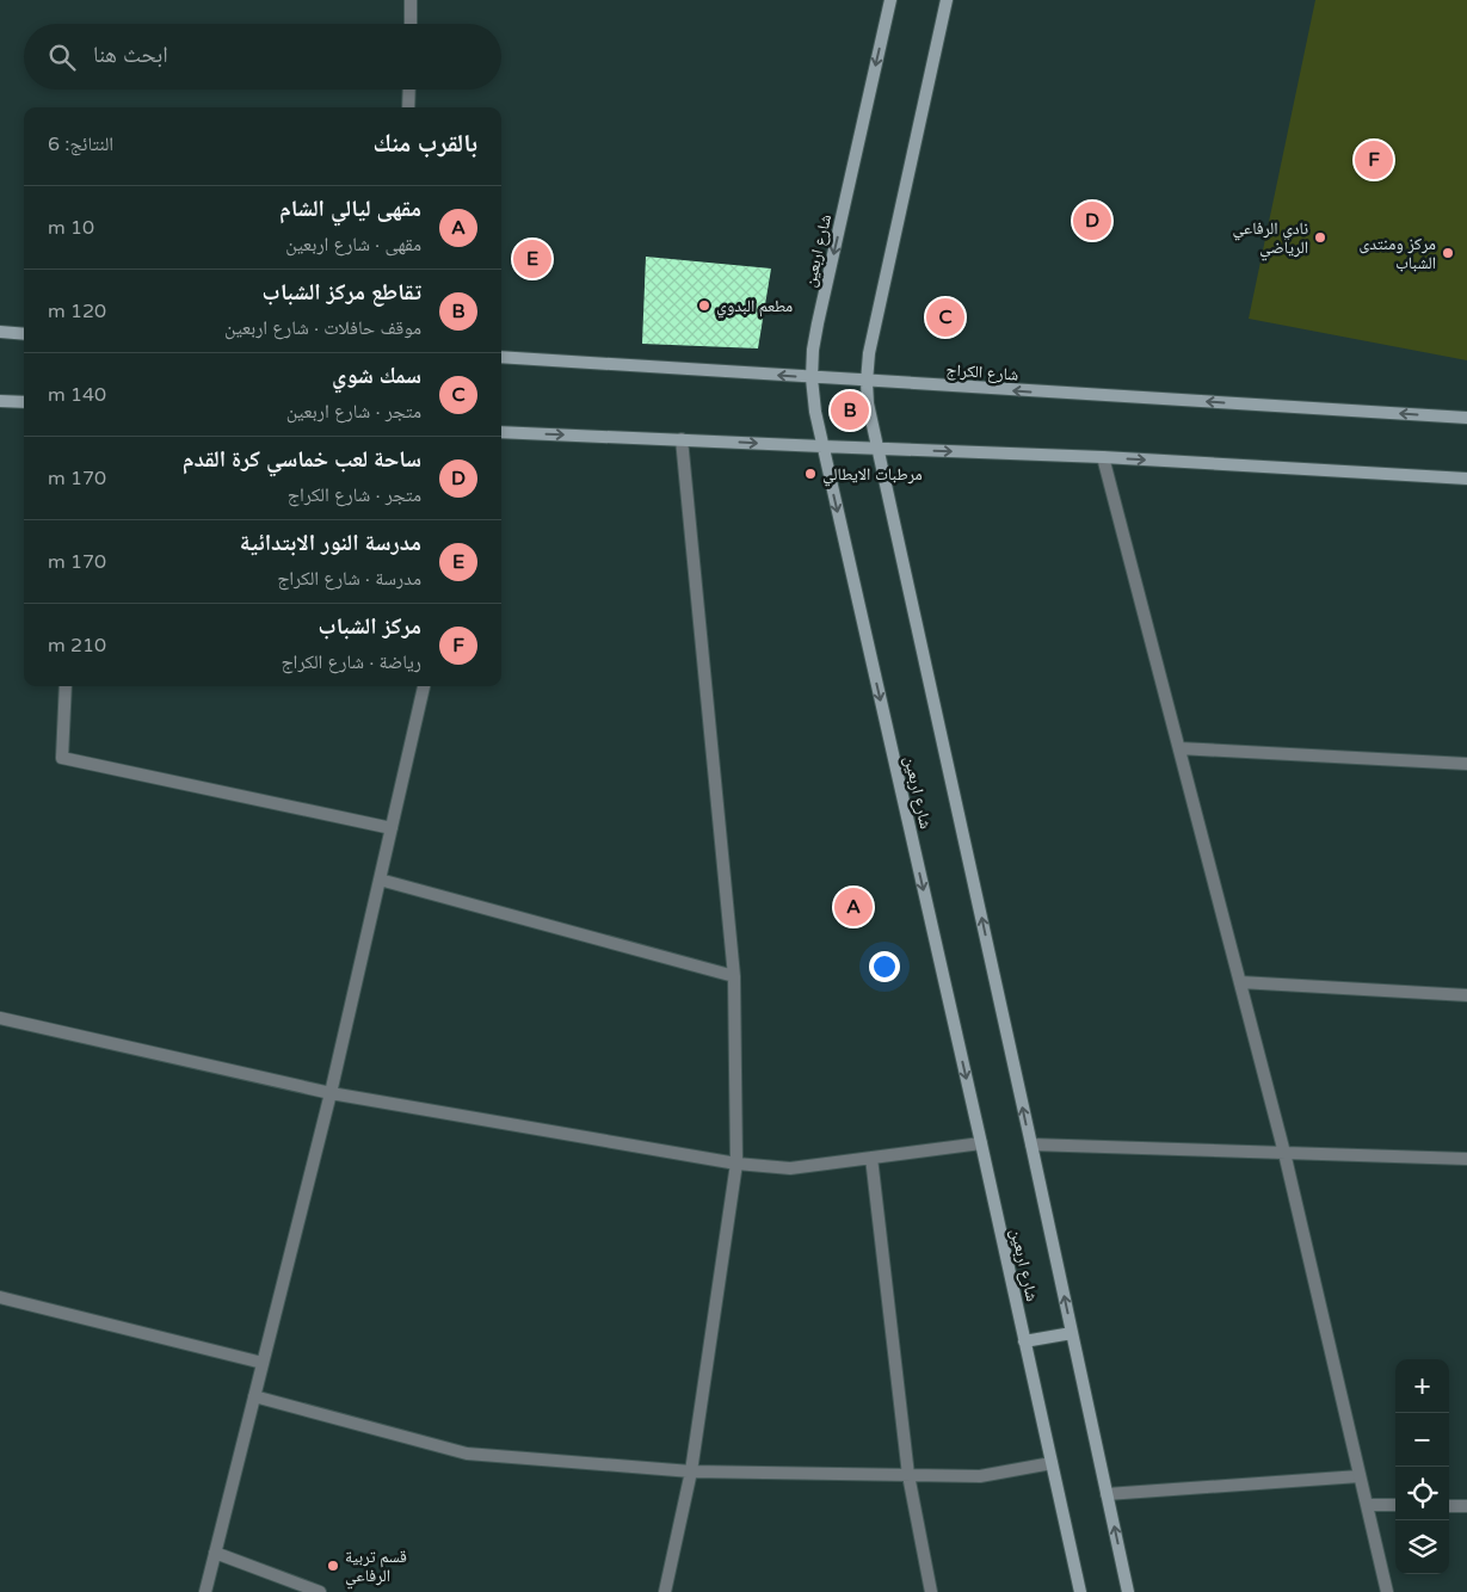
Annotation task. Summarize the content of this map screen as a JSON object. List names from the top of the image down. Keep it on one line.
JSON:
{"streets":{"main road":["شارع اربعين","شارع الكراج"]},"crossings":[["شارع اربعين","شارع الكراج"]],"places":["نادي الرفاعي الرياضي","مركز ومنتدى الشباب","مطعم البدوي","مرطبات الايطالي","قسم تربية الرفاعي"],"page":{"search":"ابحث هنا","heading":["بالقرب منك","النتائج: 6"],"pins":["F","D","E","C","B","A"],"list":[{"mark":"A","name":"مقهى ليالي الشام","note":"مقهى · شارع اربعين","value":"10 m"},{"mark":"B","name":"تقاطع مركز الشباب","note":"موقف حافلات · شارع اربعين","value":"120 m"},{"mark":"C","name":"سمك شوي","note":"متجر · شارع اربعين","value":"140 m"},{"mark":"D","name":"ساحة لعب خماسي كرة القدم","note":"متجر · شارع الكراج","value":"170 m"},{"mark":"E","name":"مدرسة النور الابتدائية","note":"مدرسة · شارع الكراج","value":"170 m"},{"mark":"F","name":"مركز الشباب","note":"رياضة · شارع الكراج","value":"210 m"}],"map_buttons":["+","−"]}}
